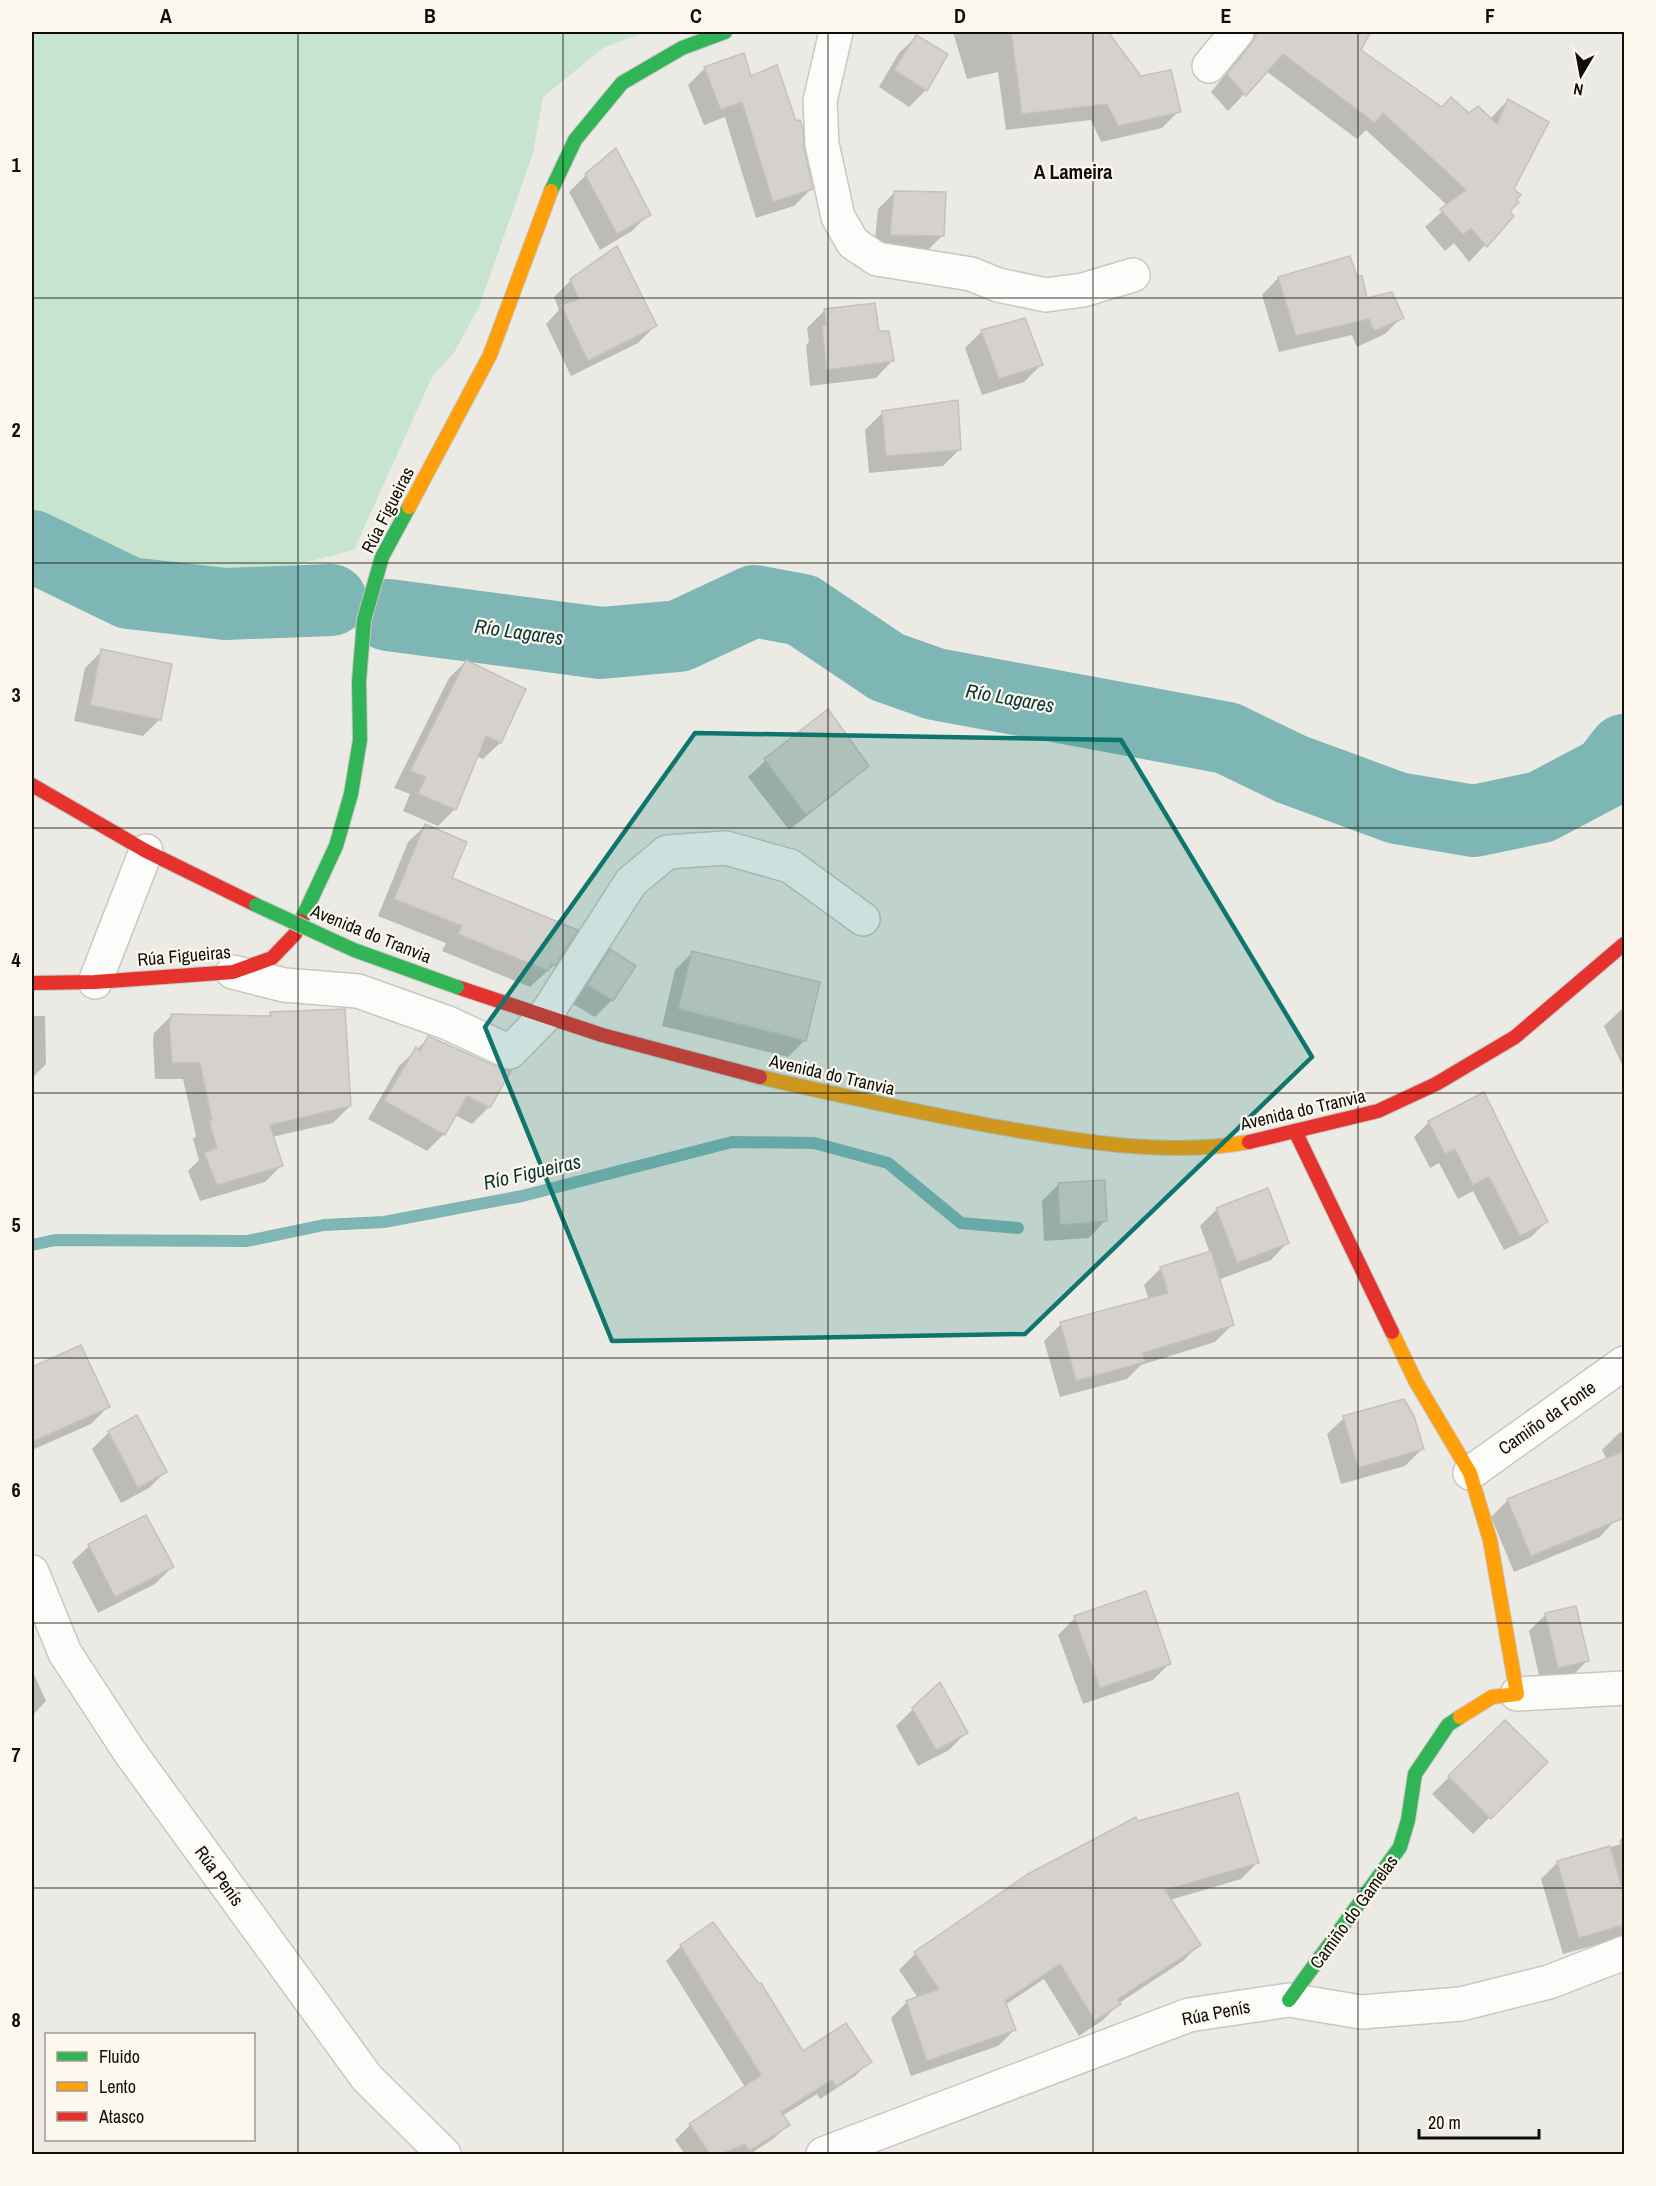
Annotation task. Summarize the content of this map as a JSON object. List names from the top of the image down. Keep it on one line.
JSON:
{"streets":{"street":["Rúa Figueiras","Avenida do Tranvia","Camiño da Fonte","Rúa Penís","Camiño do Gamelas"]},"crossings":[["Rúa Penís","Camiño do Gamelas"]],"districts":["A Lameira"],"water":["Río Lagares","Río Figueiras"],"legend":["Fluido","Lento","Atasco"],"scale_bar":"20 m","north":"bottom","grid":{"columns":["A","B","C","D","E","F"],"rows":["1","2","3","4","5","6","7","8"]}}
